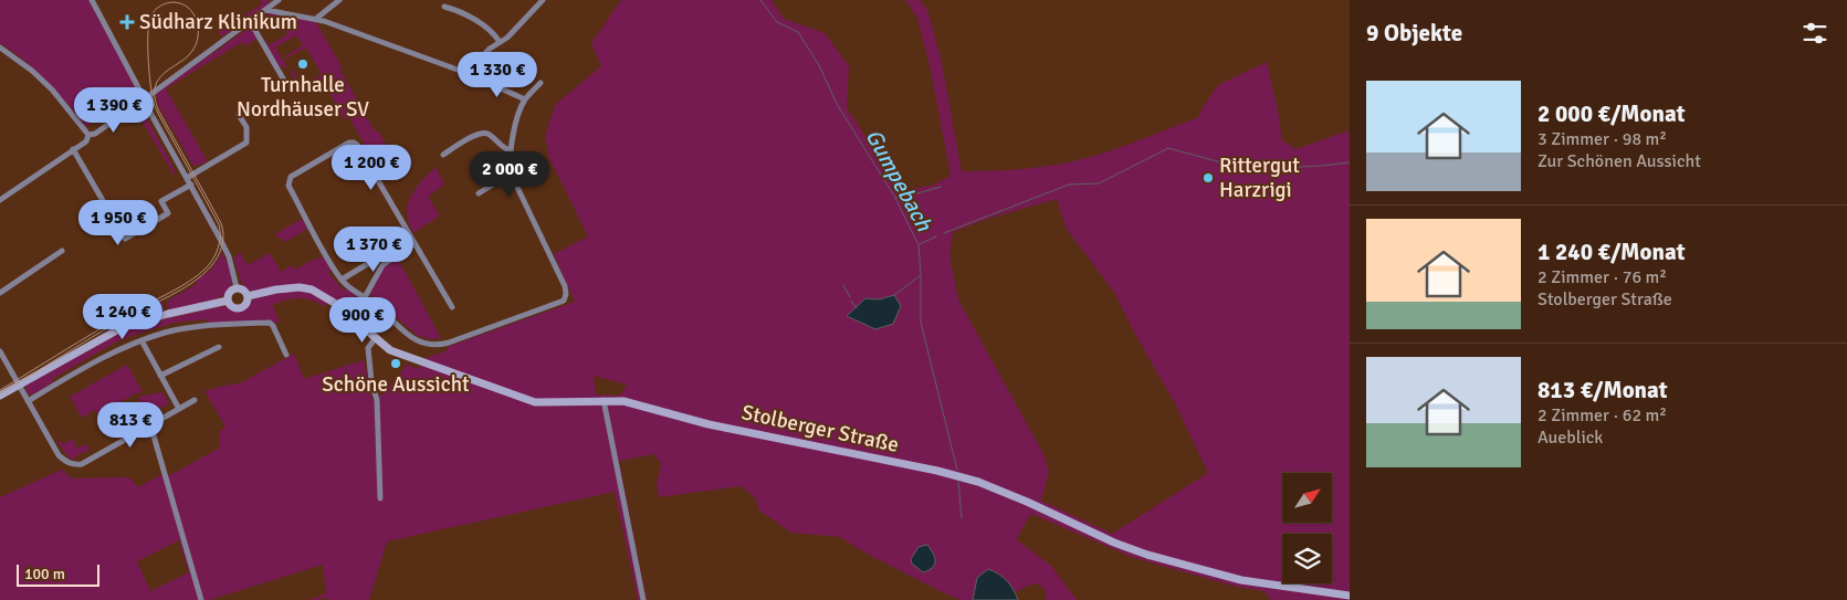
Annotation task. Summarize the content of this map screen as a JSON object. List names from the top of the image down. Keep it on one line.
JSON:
{"streets":{"main road":["Stolberger Straße"]},"water":["Gumpebach"],"places":{"health":["Südharz Klinikum"],"other":["Turnhalle Nordhäuser SV","Rittergut Harzrigi","Schöne Aussicht"]},"scale_bar":"100 m","north":"top right","page":{"heading":"9 Objekte","price":["1 330 €","1 390 €","1 200 €","2 000 €","1 950 €","1 370 €","1 240 €","900 €","813 €"],"list":[{"name":"2 000 €/Monat","note":"3 Zimmer · 98 m² · Zur Schönen Aussicht"},{"name":"1 240 €/Monat","note":"2 Zimmer · 76 m² · Stolberger Straße"},{"name":"813 €/Monat","note":"2 Zimmer · 62 m² · Aueblick"}],"scale":"100 m"}}
